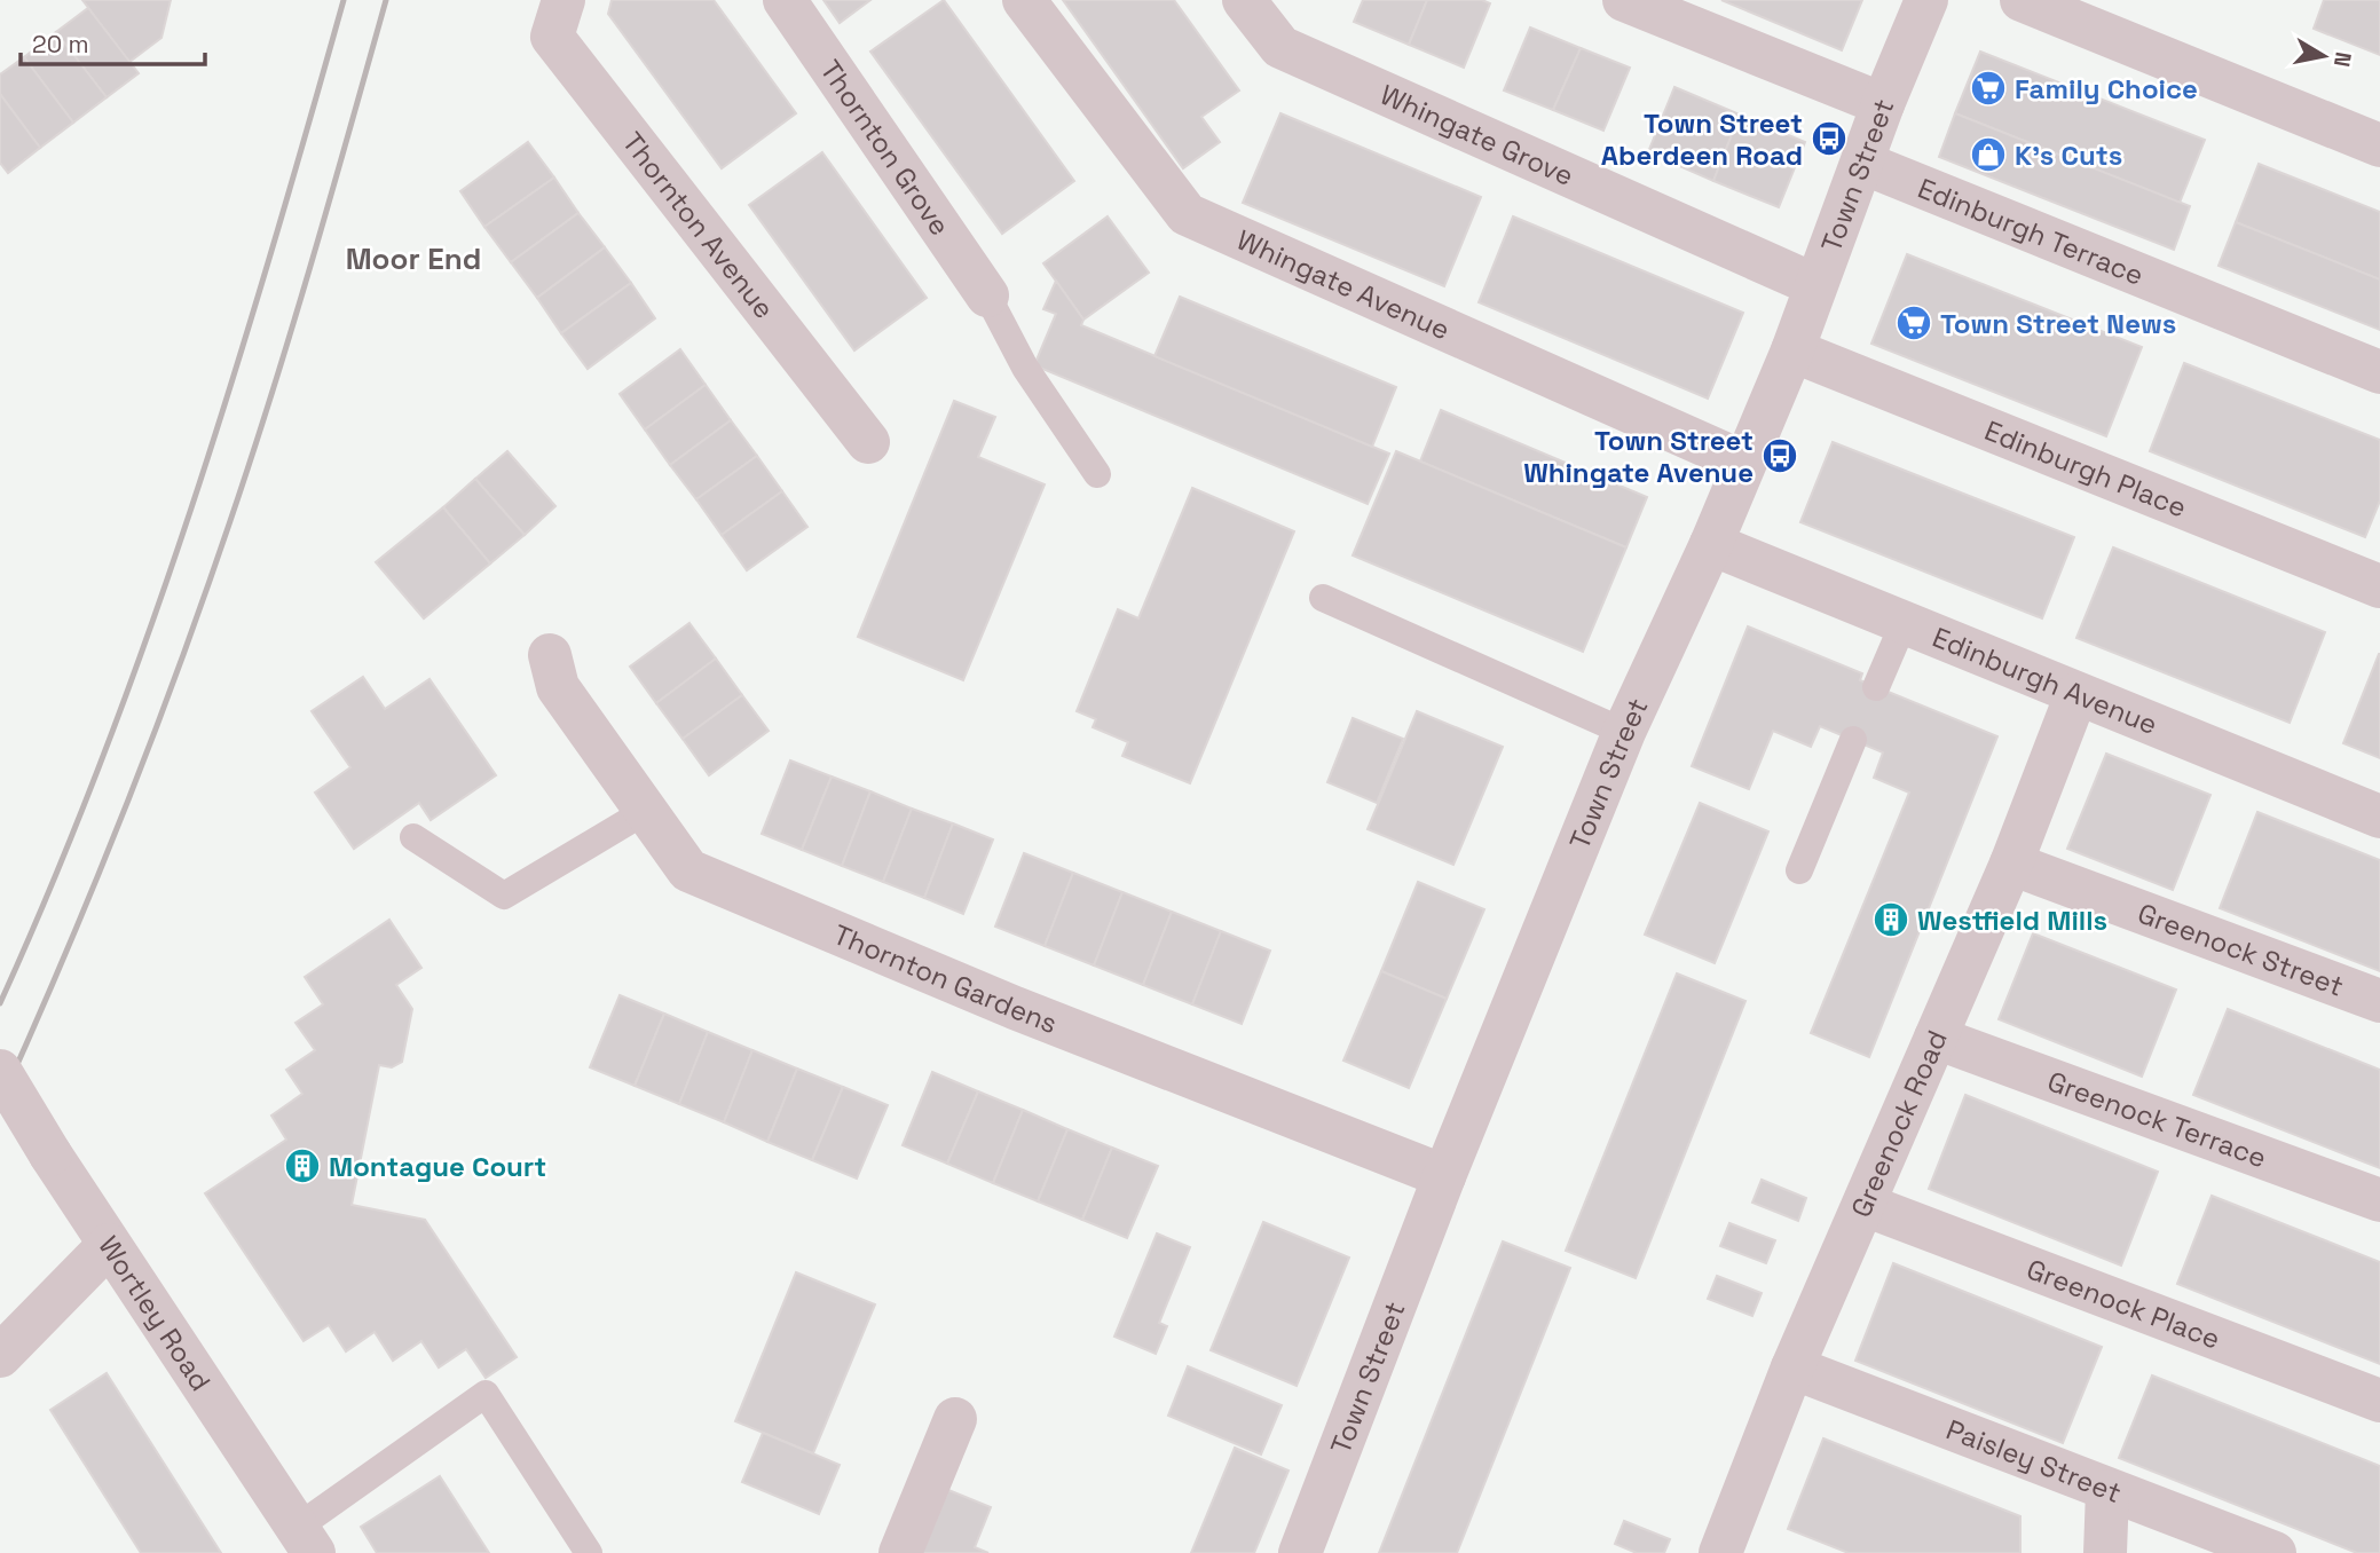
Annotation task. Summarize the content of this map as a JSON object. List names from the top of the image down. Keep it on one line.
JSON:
{"streets":{"street":["Whingate Grove","Thornton Grove","Town Street","Thornton Avenue","Edinburgh Terrace","Whingate Avenue","Edinburgh Place","Edinburgh Avenue","Greenock Street","Thornton Gardens","Greenock Terrace","Greenock Road","Greenock Place","Wortley Road","Paisley Street"]},"crossings":[["Whingate Grove","Town Street"],["Town Street","Edinburgh Terrace"],["Town Street","Whingate Avenue"],["Town Street","Edinburgh Place"],["Town Street","Edinburgh Avenue"],["Town Street","Thornton Gardens"],["Edinburgh Avenue","Greenock Road"],["Greenock Street","Greenock Road"],["Greenock Terrace","Greenock Road"],["Greenock Road","Greenock Place"],["Greenock Road","Paisley Street"]],"districts":["Moor End"],"places":{"supermarket":["Family Choice","Town Street News"],"bus stop":["Town Street Aberdeen Road","Town Street Whingate Avenue"],"shop":["K's Cuts"],"building":["Westfield Mills","Montague Court"]},"scale_bar":"20 m","north":"right"}
